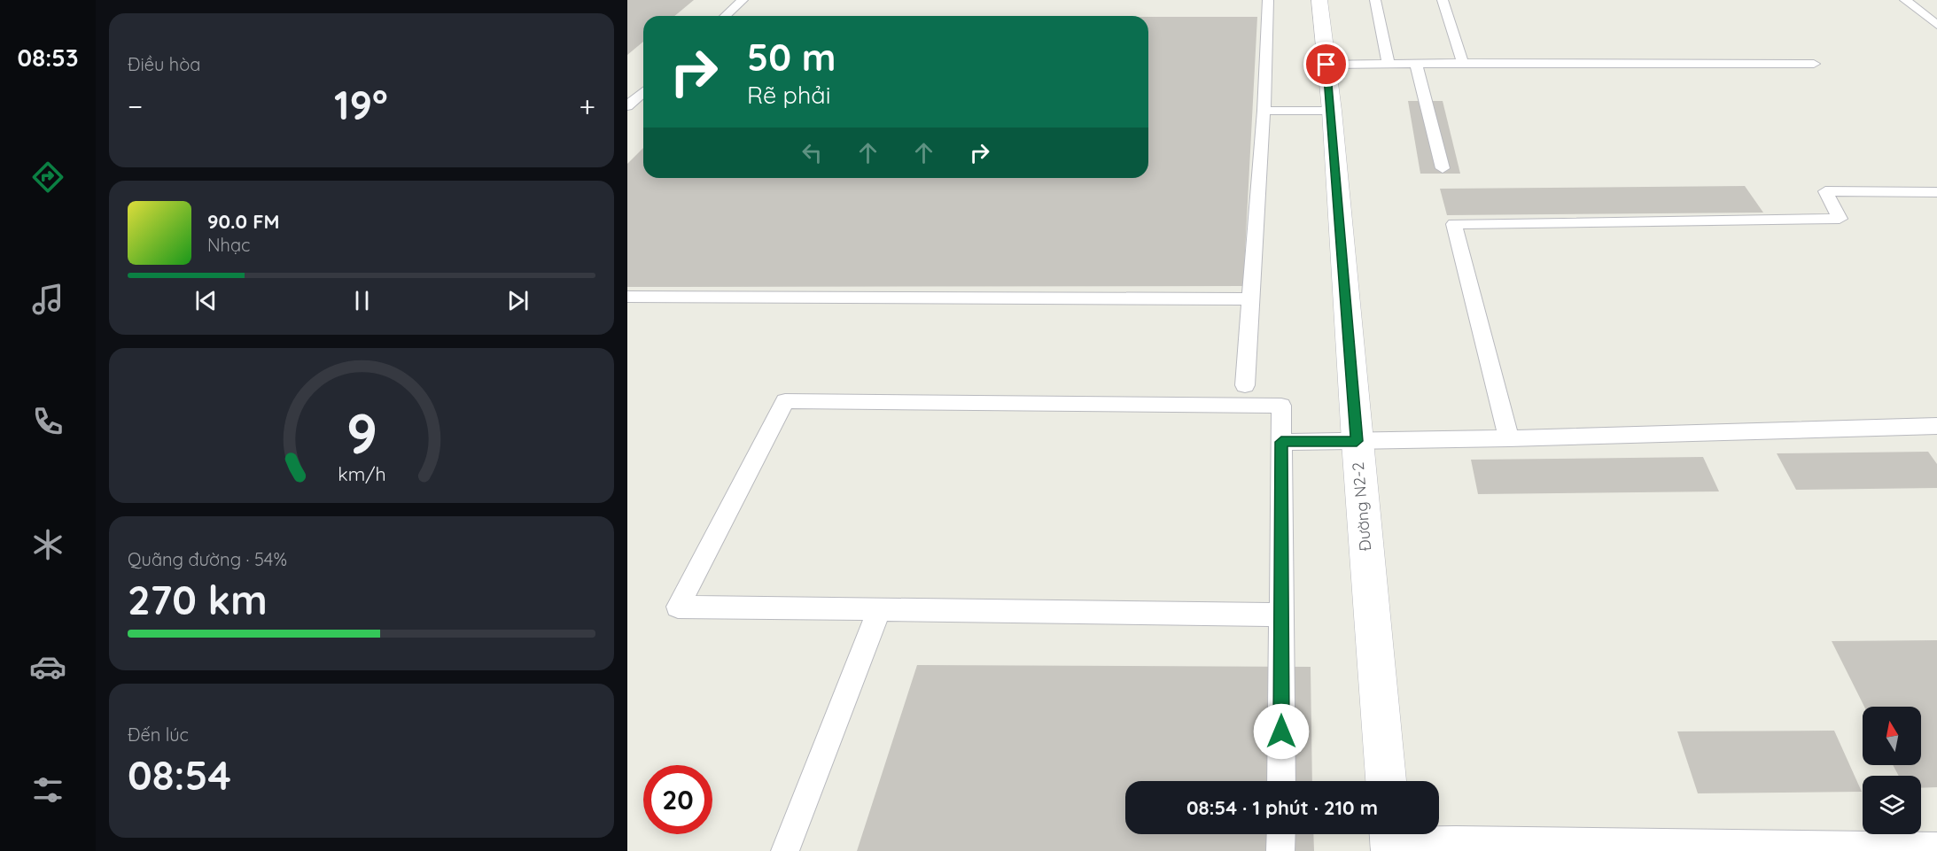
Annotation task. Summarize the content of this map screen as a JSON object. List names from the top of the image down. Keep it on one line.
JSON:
{"streets":{"street":["Đường N2-2"]},"north":"top","page":{"tabs":"08:53","tile":["Điều hòa",["Quãng đường · 54%","270 km"],["Đến lúc","08:54"]],"turn":["50 m","Rẽ phải"],"heat":["−","19°","+"],"song":["90.0 FM","Nhạc"],"limit":"20","trip":"08:54 · 1 phút · 210 m","gauge":["9","km/h"]}}
